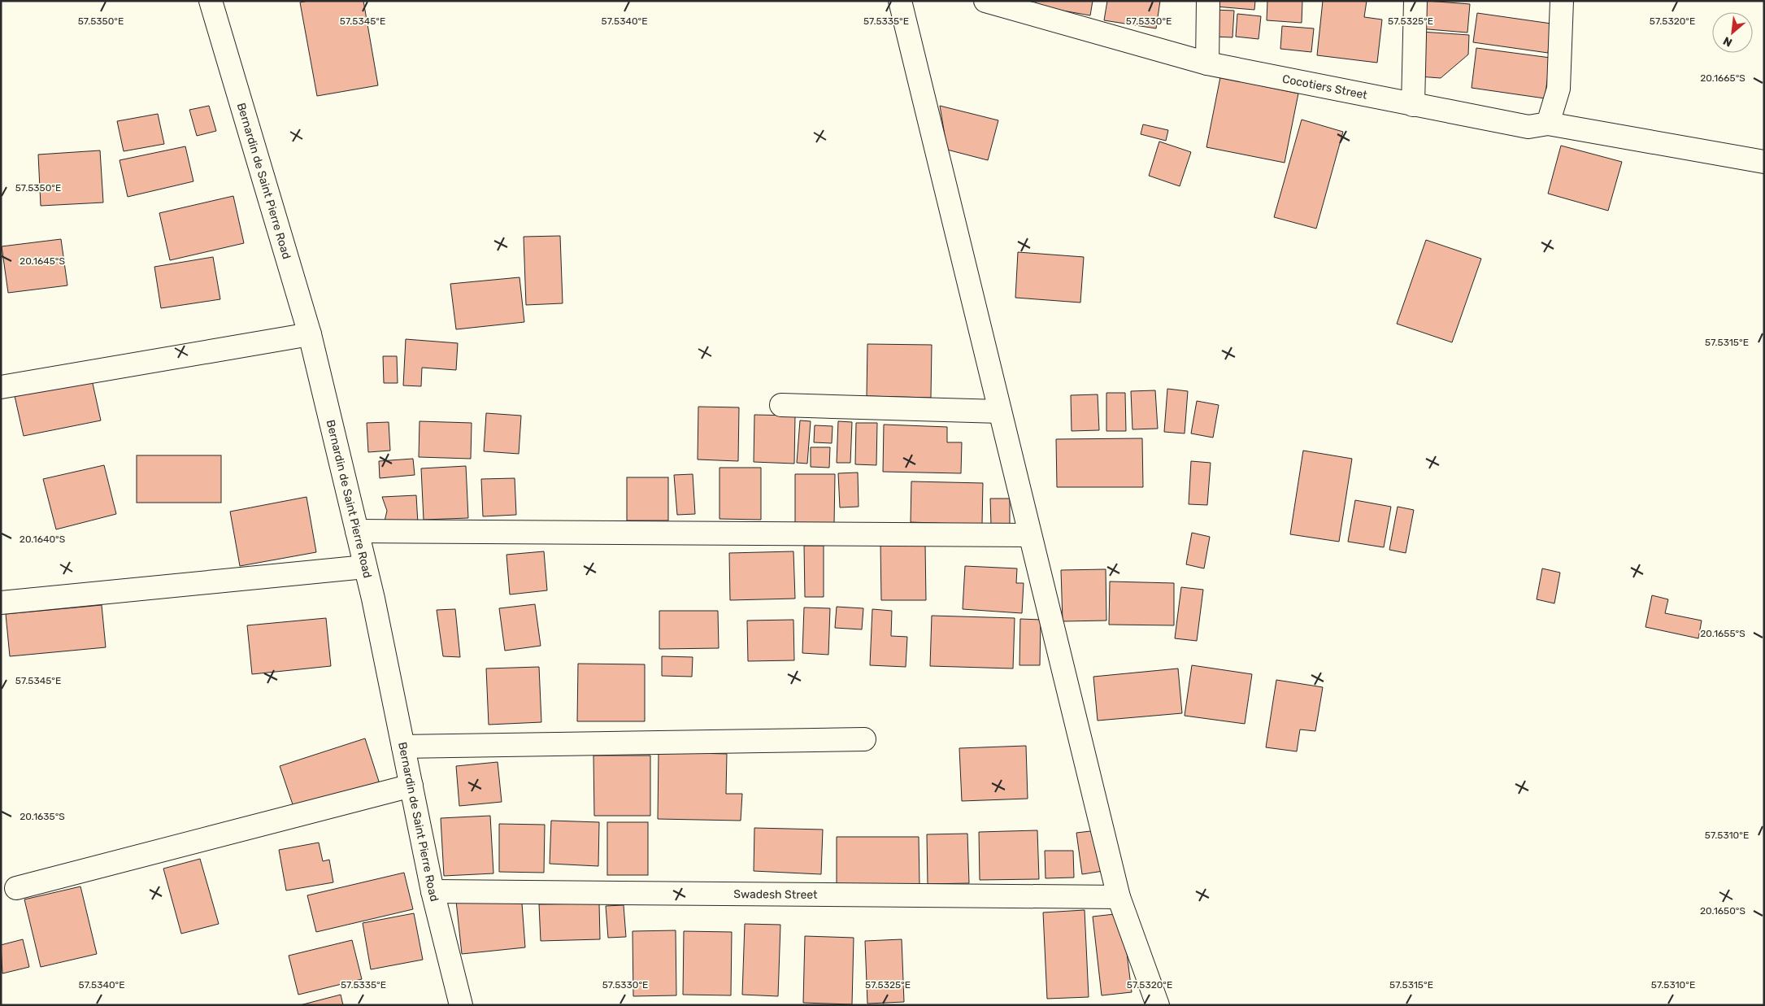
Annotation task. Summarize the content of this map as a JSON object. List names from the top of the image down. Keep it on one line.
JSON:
{"streets":{"street":["Cocotiers Street","Bernardin de Saint Pierre Road","Swadesh Street"]},"crossings":[["Bernardin de Saint Pierre Road","Swadesh Street"]],"north":"bottom left","coordinates":["57.5350°E","57.5345°E","57.5340°E","57.5335°E","57.5330°E","57.5325°E","57.5320°E","20.1665°S","20.1645°S","57.5315°E","20.1640°S","20.1655°S","20.1635°S","57.5310°E","20.1650°S"]}
